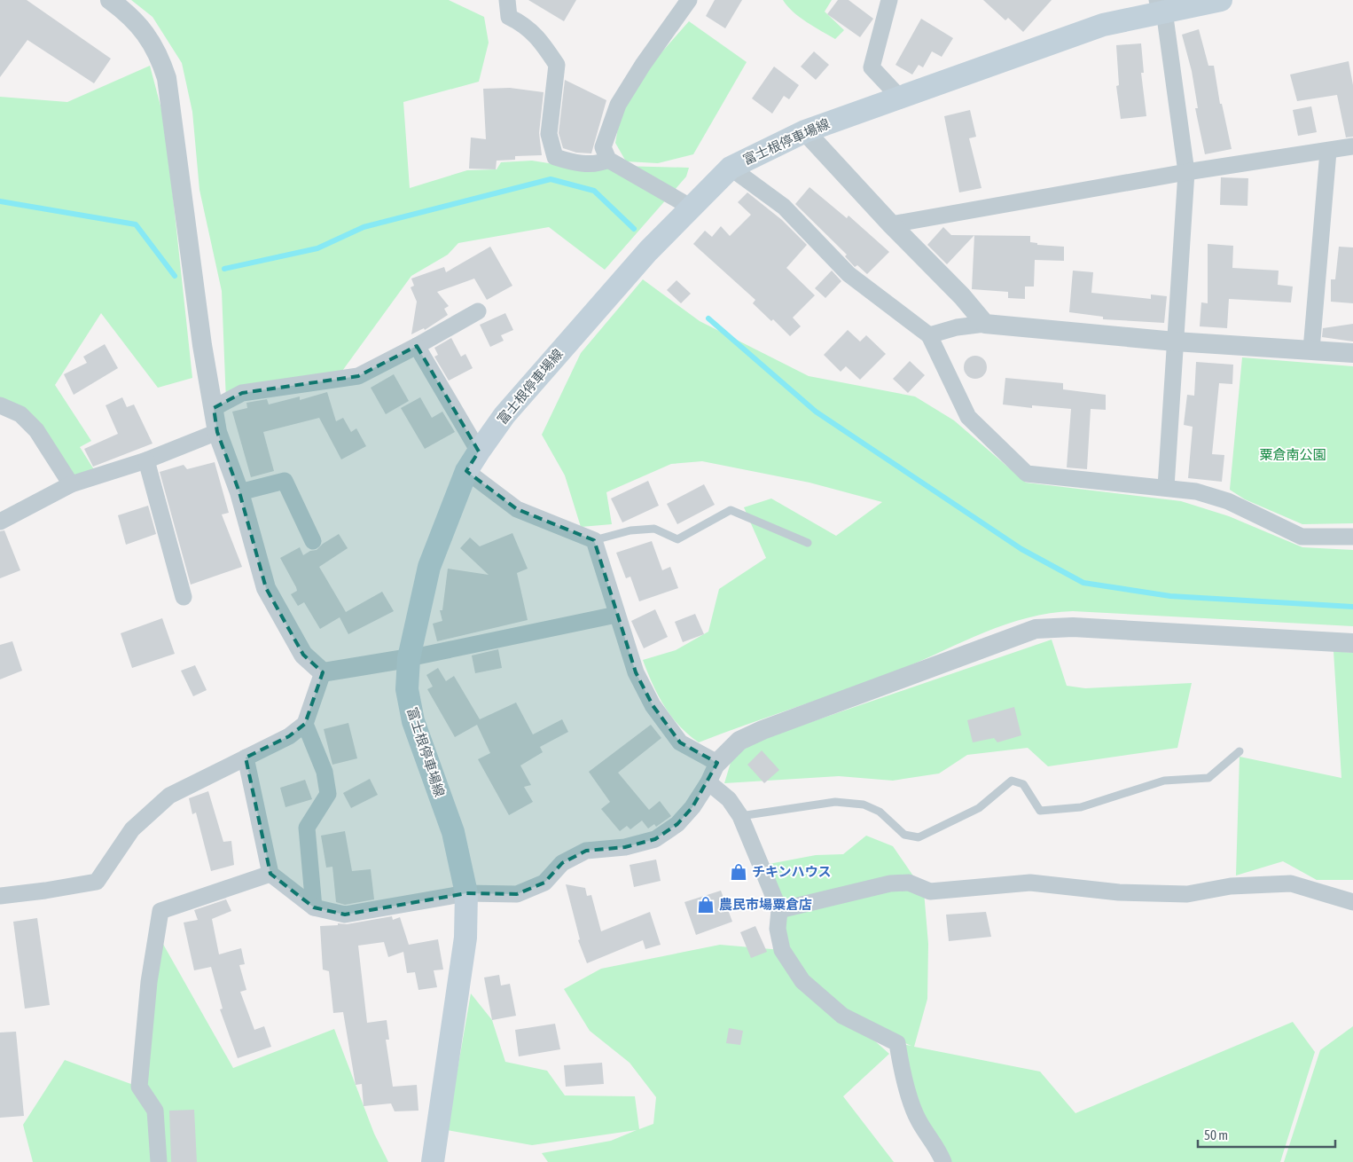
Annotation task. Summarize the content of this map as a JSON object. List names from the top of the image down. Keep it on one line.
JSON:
{"streets":{"main road":["富士根停車場線"]},"parks":["粟倉南公園"],"places":{"shop":["チキンハウス","農民市場粟倉店"]},"scale_bar":"50 m"}
